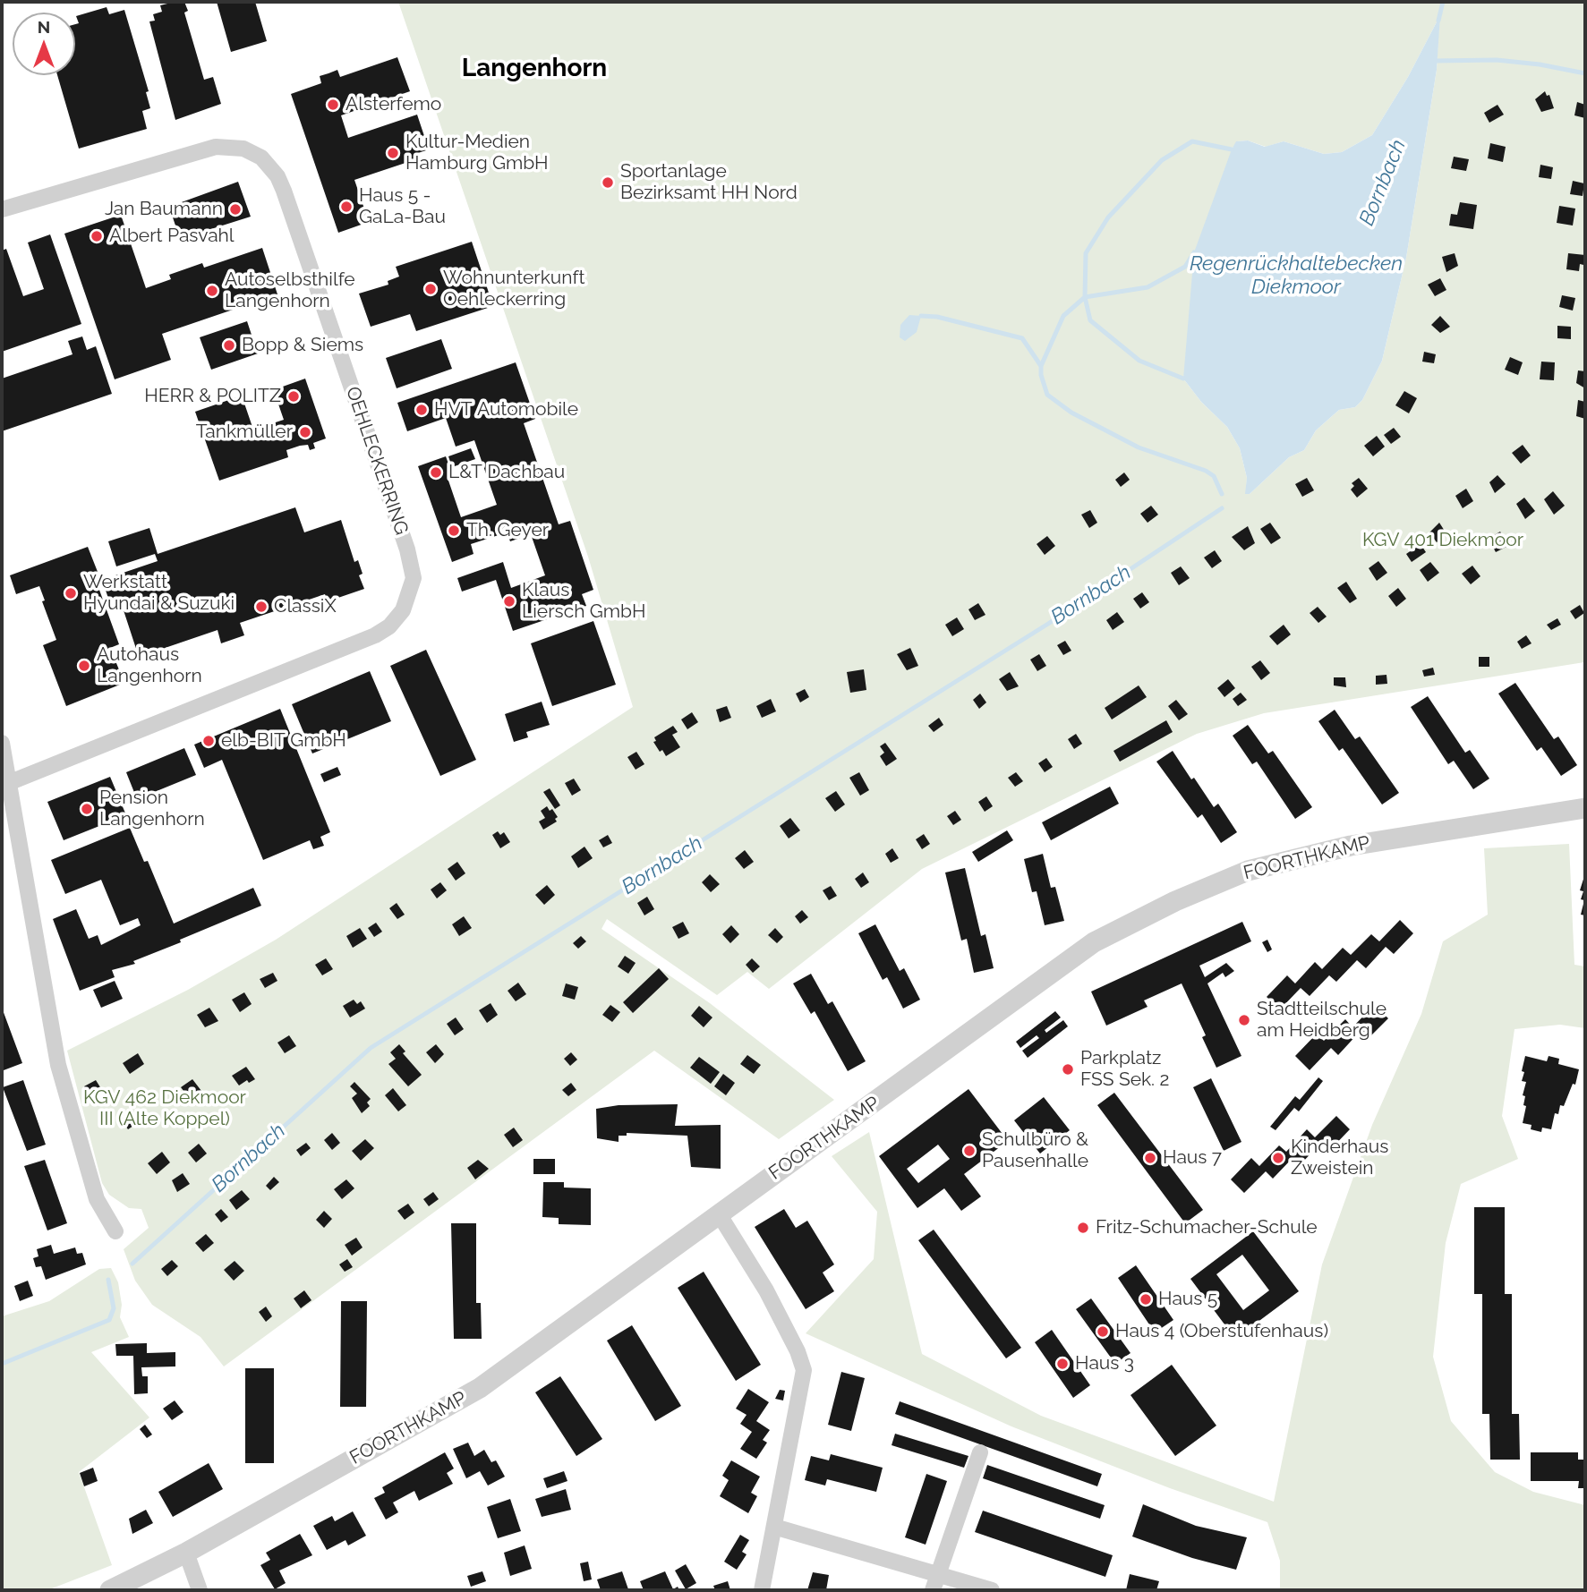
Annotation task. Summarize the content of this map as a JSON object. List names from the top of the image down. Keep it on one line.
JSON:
{"streets":{"street":["OEHLECKERRING","FOORTHKAMP"]},"districts":["Langenhorn"],"water":["Bornbach","Regenrückhaltebecken Diekmoor"],"parks":["KGV 401 Diekmoor","KGV 462 Diekmoor III (Alte Koppel)"],"places":["Alsterfemo","Kultur-Medien Hamburg GmbH","Sportanlage Bezirksamt HH Nord","Haus 5 - GaLa-Bau","Jan Baumann","Albert Pasvahl","Wohnunterkunft Oehleckerring","Autoselbsthilfe Langenhorn","Bopp & Siems","HERR & POLITZ","HVT Automobile","Tankmüller","L&T Dachbau","Th. Geyer","Werkstatt Hyundai & Suzuki","Klaus Liersch GmbH","ClassiX","Autohaus Langenhorn","elb-BIT GmbH","Pension Langenhorn","Stadtteilschule am Heidberg","Parkplatz FSS Sek. 2","Schulbüro & Pausenhalle","Haus 7","Kinderhaus Zweistein","Fritz-Schumacher-Schule","Haus 5","Haus 4 (Oberstufenhaus)","Haus 3"],"north":"top"}
